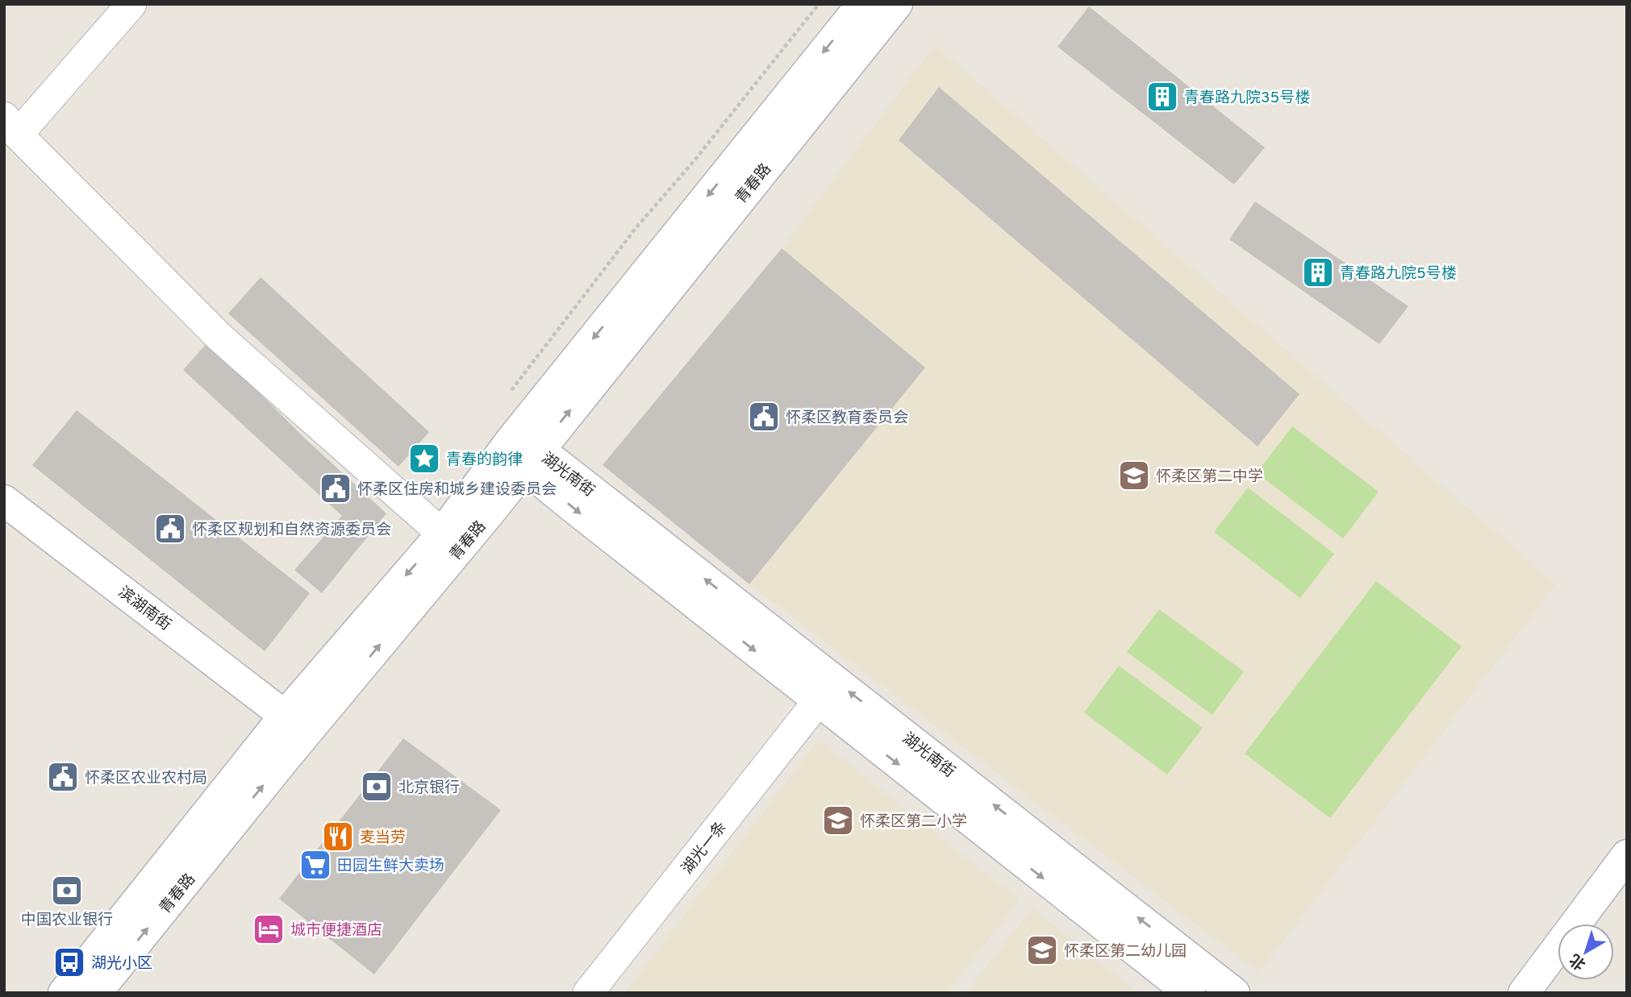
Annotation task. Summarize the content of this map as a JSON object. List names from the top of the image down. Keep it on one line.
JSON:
{"streets":{"main road":["青春路","湖光南街","滨湖南街"],"street":["湖光一条"]},"crossings":[["青春路","湖光南街"],["青春路","滨湖南街"],["湖光南街","湖光一条"]],"places":{"building":["青春路九院35号楼","青春路九院5号楼"],"public building":["怀柔区教育委员会","怀柔区住房和城乡建设委员会","怀柔区规划和自然资源委员会","怀柔区农业农村局"],"place":["青春的韵律"],"school or university":["怀柔区第二中学","怀柔区第二小学","怀柔区第二幼儿园"],"bank":["北京银行","中国农业银行"],"restaurant":["麦当劳"],"supermarket":["田园生鲜大卖场"],"hotel":["城市便捷酒店"],"bus stop":["湖光小区"]},"north":"bottom left"}
